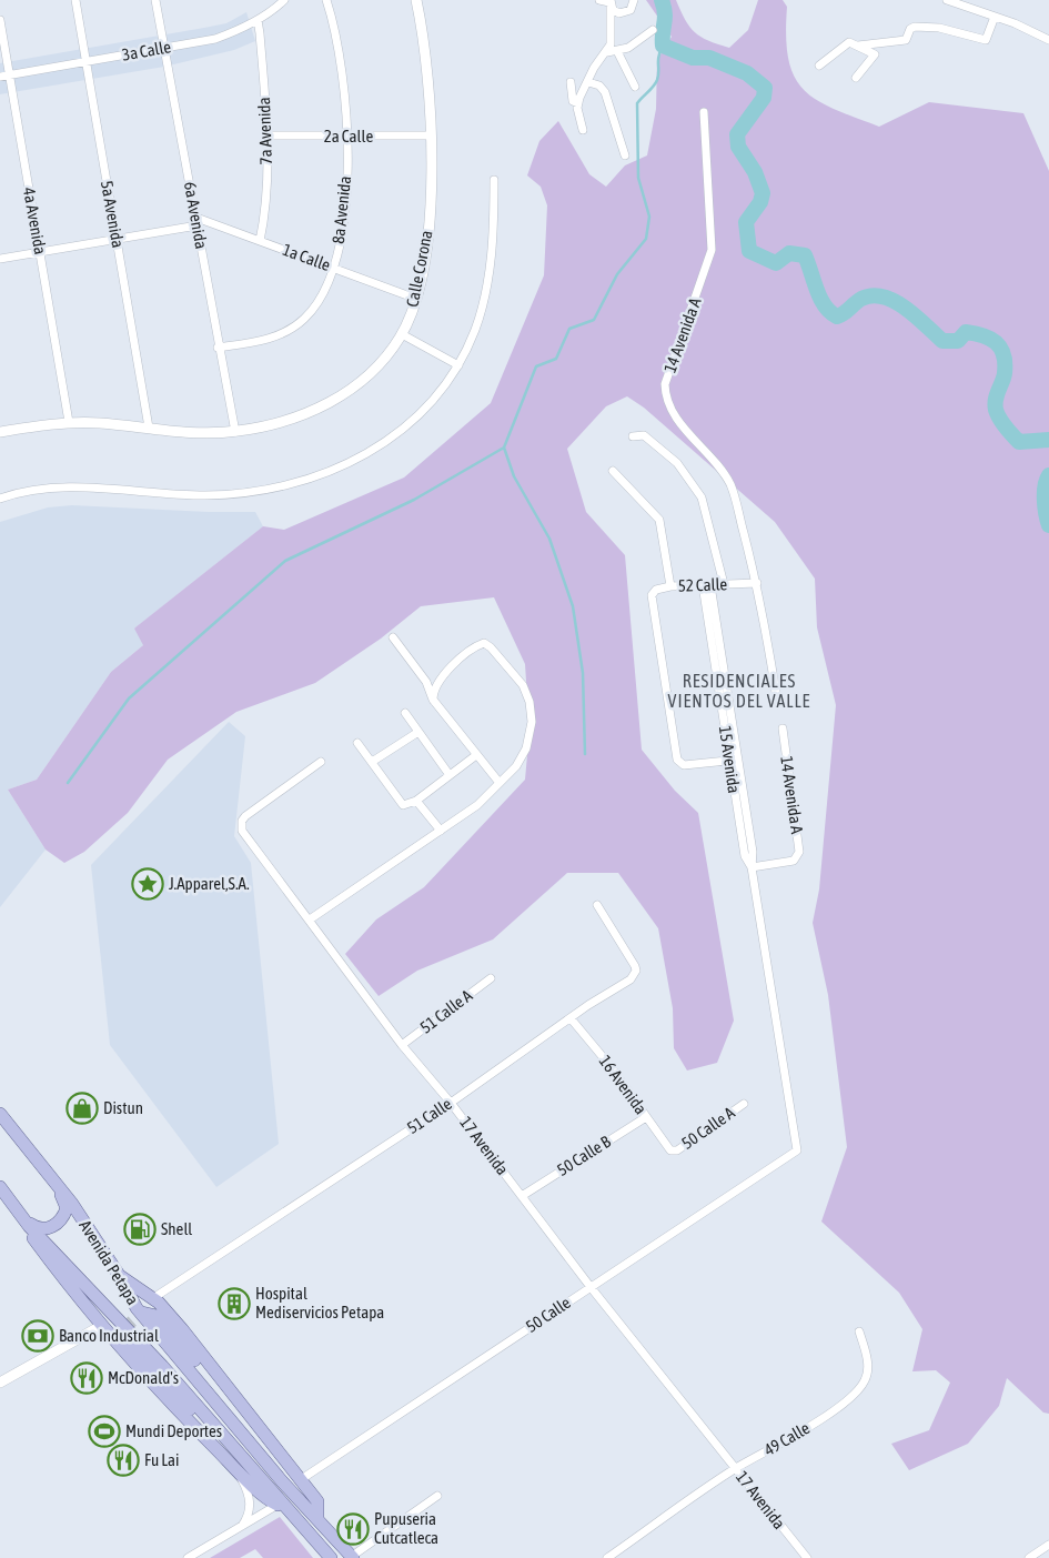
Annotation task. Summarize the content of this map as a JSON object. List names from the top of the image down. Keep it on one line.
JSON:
{"streets":{"main road":["Avenida Petapa"],"street":["3a Calle","7a Avenida","2a Calle","8a Avenida","5a Avenida","6a Avenida","4a Avenida","1a Calle","Calle Corona","14 Avenida A","52 Calle","15 Avenida","51 Calle A","16 Avenida","51 Calle","50 Calle A","17 Avenida","50 Calle B","50 Calle","49 Calle"]},"crossings":[["3a Calle","7a Avenida"],["3a Calle","5a Avenida"],["3a Calle","6a Avenida"],["3a Calle","4a Avenida"],["7a Avenida","2a Calle"],["7a Avenida","1a Calle"],["2a Calle","8a Avenida"],["2a Calle","Calle Corona"],["8a Avenida","6a Avenida"],["8a Avenida","1a Calle"],["5a Avenida","1a Calle"],["5a Avenida","Calle Corona"],["6a Avenida","1a Calle"],["6a Avenida","Calle Corona"],["4a Avenida","1a Calle"],["4a Avenida","Calle Corona"],["1a Calle","Calle Corona"],["14 Avenida A","52 Calle"],["14 Avenida A","15 Avenida"],["52 Calle","15 Avenida"],["15 Avenida","50 Calle"],["51 Calle A","17 Avenida"],["16 Avenida","51 Calle"],["16 Avenida","50 Calle A"],["16 Avenida","50 Calle B"],["51 Calle","17 Avenida"],["17 Avenida","50 Calle B"],["17 Avenida","50 Calle"],["17 Avenida","49 Calle"]],"districts":["RESIDENCIALES VIENTOS DEL VALLE"],"places":{"place":["J.Apparel,S.A."],"shop":["Distun"],"fuel station":["Shell"],"building":["Hospital Mediservicios Petapa"],"bank":["Banco Industrial"],"restaurant":["McDonald's","Fu Lai","Pupuseria Cutcatleca"],"sports":["Mundi Deportes"]}}
